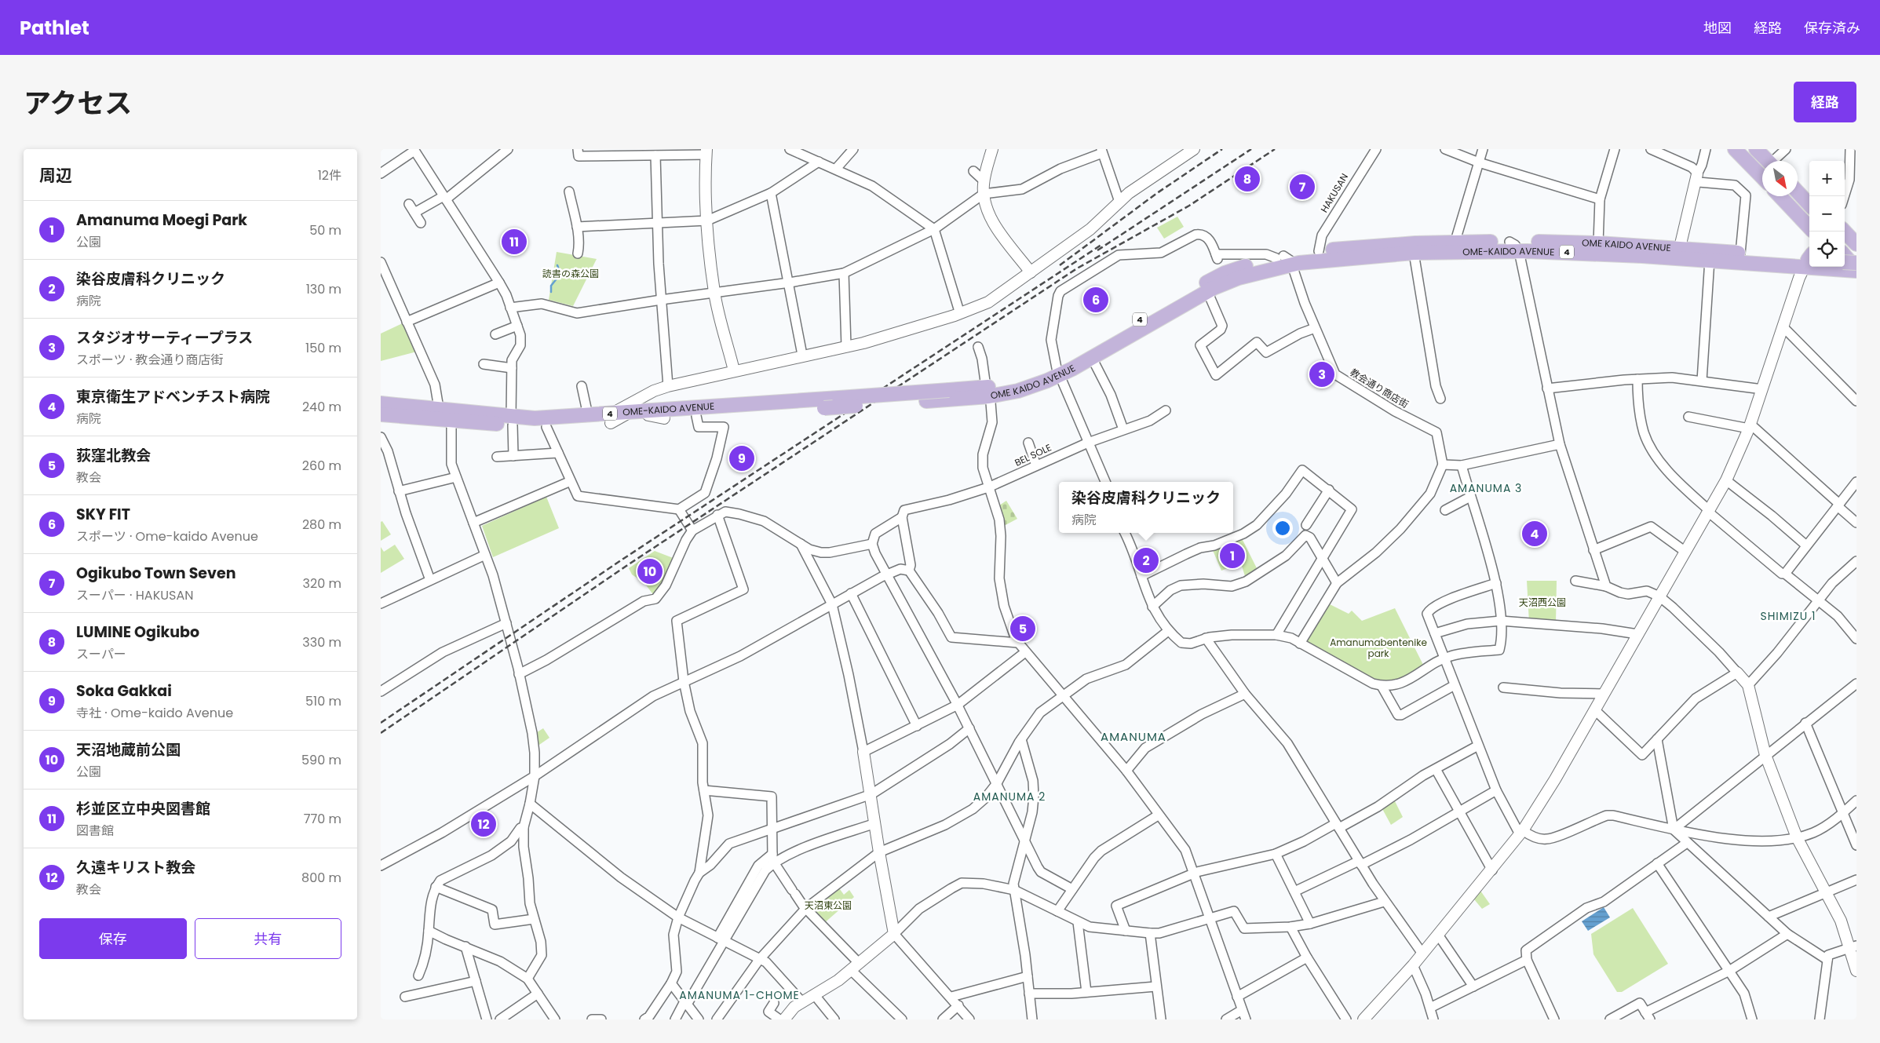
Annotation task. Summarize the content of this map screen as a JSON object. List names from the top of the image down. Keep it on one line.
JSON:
{"streets":{"main road":["OME KAIDO AVENUE","OME-KAIDO AVENUE","4"],"street":["HAKUSAN","教会通り商店街","BEL SOLE"]},"crossings":[["HAKUSAN","OME KAIDO AVENUE"],["OME KAIDO AVENUE","OME-KAIDO AVENUE"],["OME KAIDO AVENUE","教会通り商店街"],["OME-KAIDO AVENUE","教会通り商店街"]],"districts":["AMANUMA 3","SHIMIZU 1","AMANUMA","AMANUMA 2","AMANUMA 1-CHOME"],"parks":["読書の森公園","天沼西公園","Amanumabentenike park","天沼東公園"],"north":"bottom right","page":{"header":"Pathlet","nav":["地図","経路","保存済み"],"title":"アクセス","buttons":["経路",["保存","共有"]],"heading":["周辺","12件"],"map_buttons":["+","−"],"pins":["8","7","11","6","3","9","4","1","2","10","5","12"],"list":[{"mark":"1","name":"Amanuma Moegi Park","note":"公園","value":"50 m"},{"mark":"2","name":"染谷皮膚科クリニック","note":"病院","value":"130 m"},{"mark":"3","name":"スタジオサーティープラス","note":"スポーツ · 教会通り商店街","value":"150 m"},{"mark":"4","name":"東京衛生アドベンチスト病院","note":"病院","value":"240 m"},{"mark":"5","name":"荻窪北教会","note":"教会","value":"260 m"},{"mark":"6","name":"SKY FIT","note":"スポーツ · Ome-kaido Avenue","value":"280 m"},{"mark":"7","name":"Ogikubo Town Seven","note":"スーパー · HAKUSAN","value":"320 m"},{"mark":"8","name":"LUMINE Ogikubo","note":"スーパー","value":"330 m"},{"mark":"9","name":"Soka Gakkai","note":"寺社 · Ome-kaido Avenue","value":"510 m"},{"mark":"10","name":"天沼地蔵前公園","note":"公園","value":"590 m"},{"mark":"11","name":"杉並区立中央図書館","note":"図書館","value":"770 m"},{"mark":"12","name":"久遠キリスト教会","note":"教会","value":"800 m"}],"popup":["染谷皮膚科クリニック","病院"]}}
